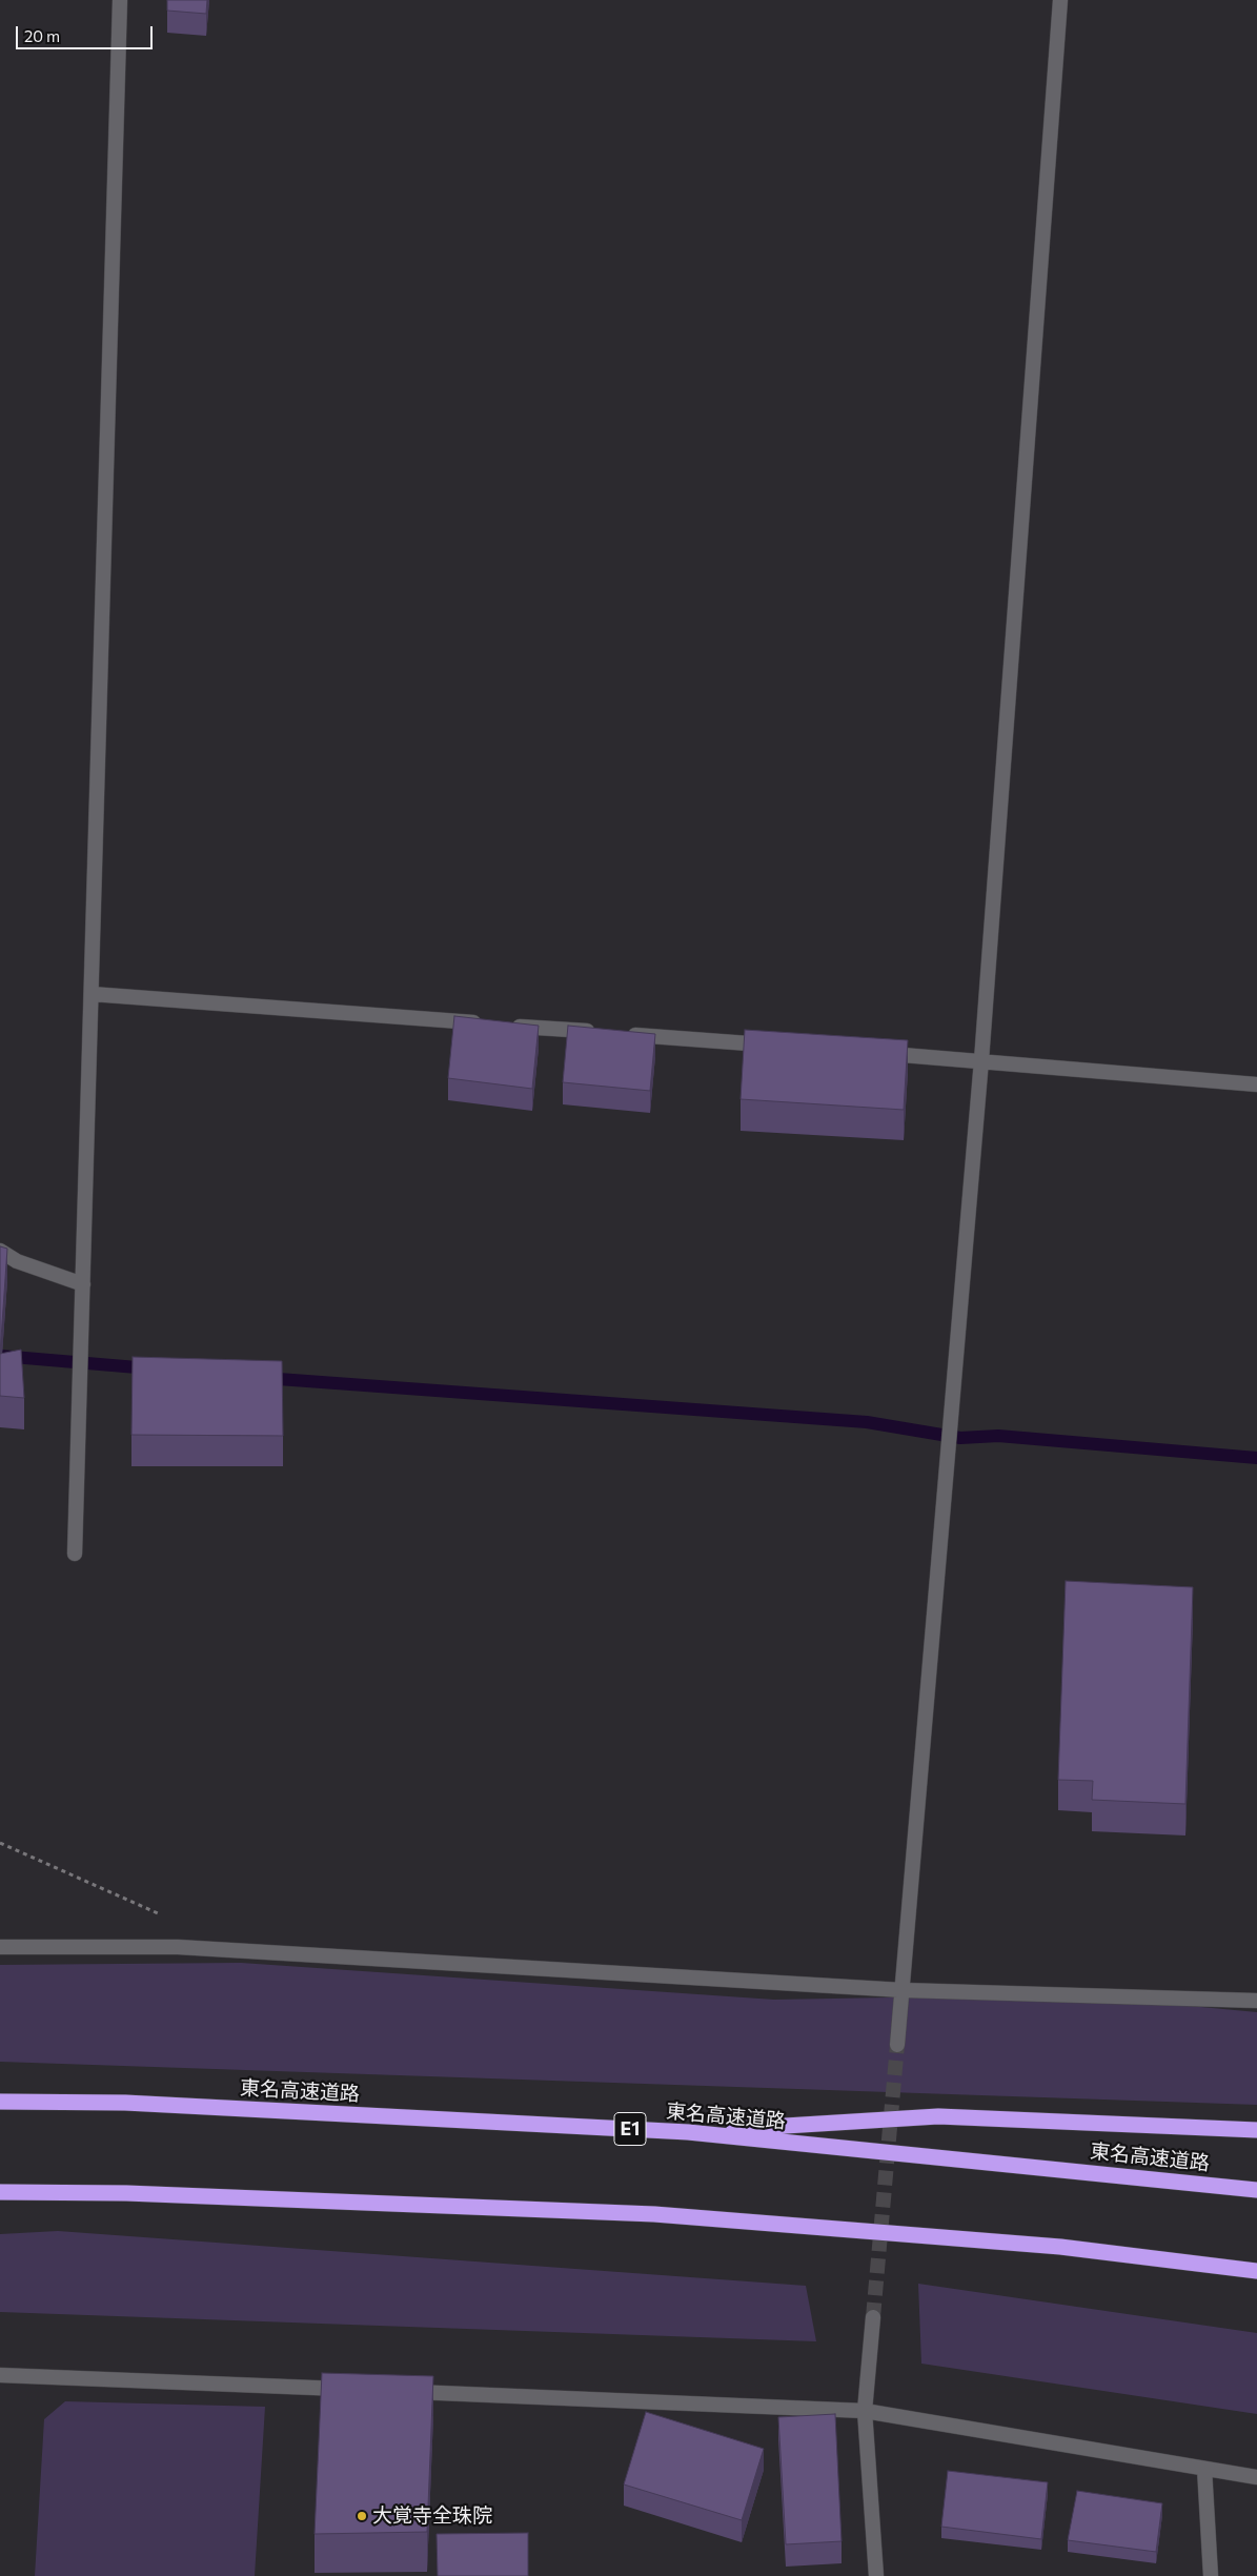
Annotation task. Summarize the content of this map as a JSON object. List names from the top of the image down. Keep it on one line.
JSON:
{"streets":{"highway":["東名高速道路","E1"]},"places":["大覚寺全珠院"],"scale_bar":"20 m"}
